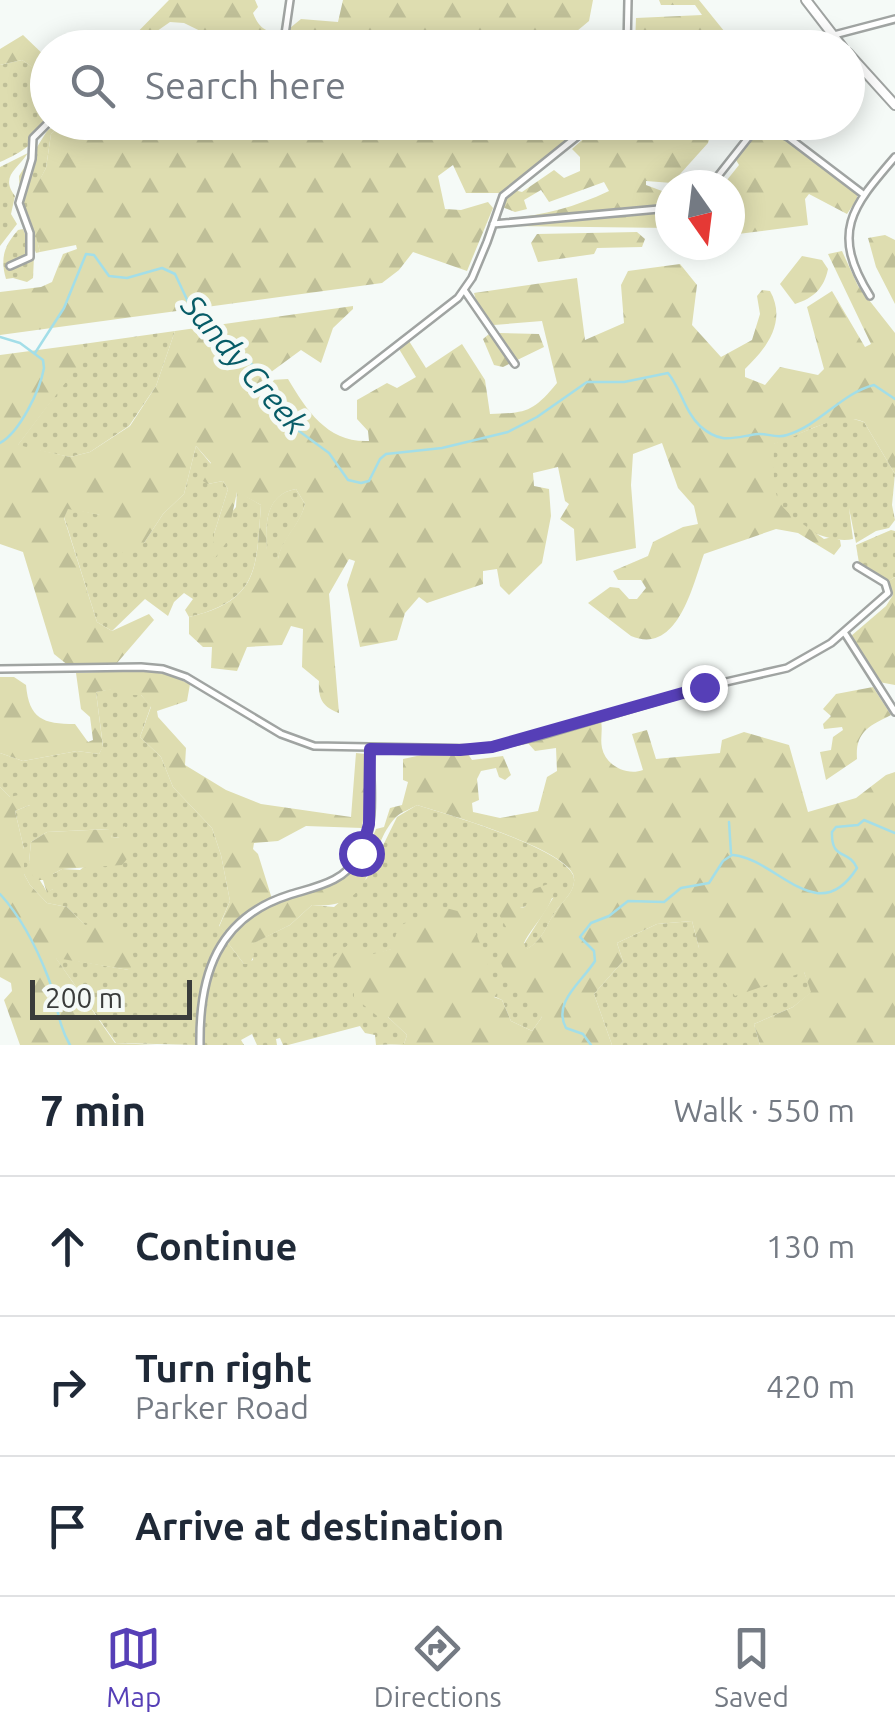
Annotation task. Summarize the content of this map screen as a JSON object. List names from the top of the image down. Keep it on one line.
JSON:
{"water":["Sandy Creek"],"scale_bar":"200 m","north":"bottom","page":{"search":"Search here","scale":"200 m","heading":["7 min","Walk · 550 m"],"list":[["Continue","130 m"],["Turn right","Parker Road","420 m"],"Arrive at destination"],"nav":["Map","Directions","Saved"]}}
